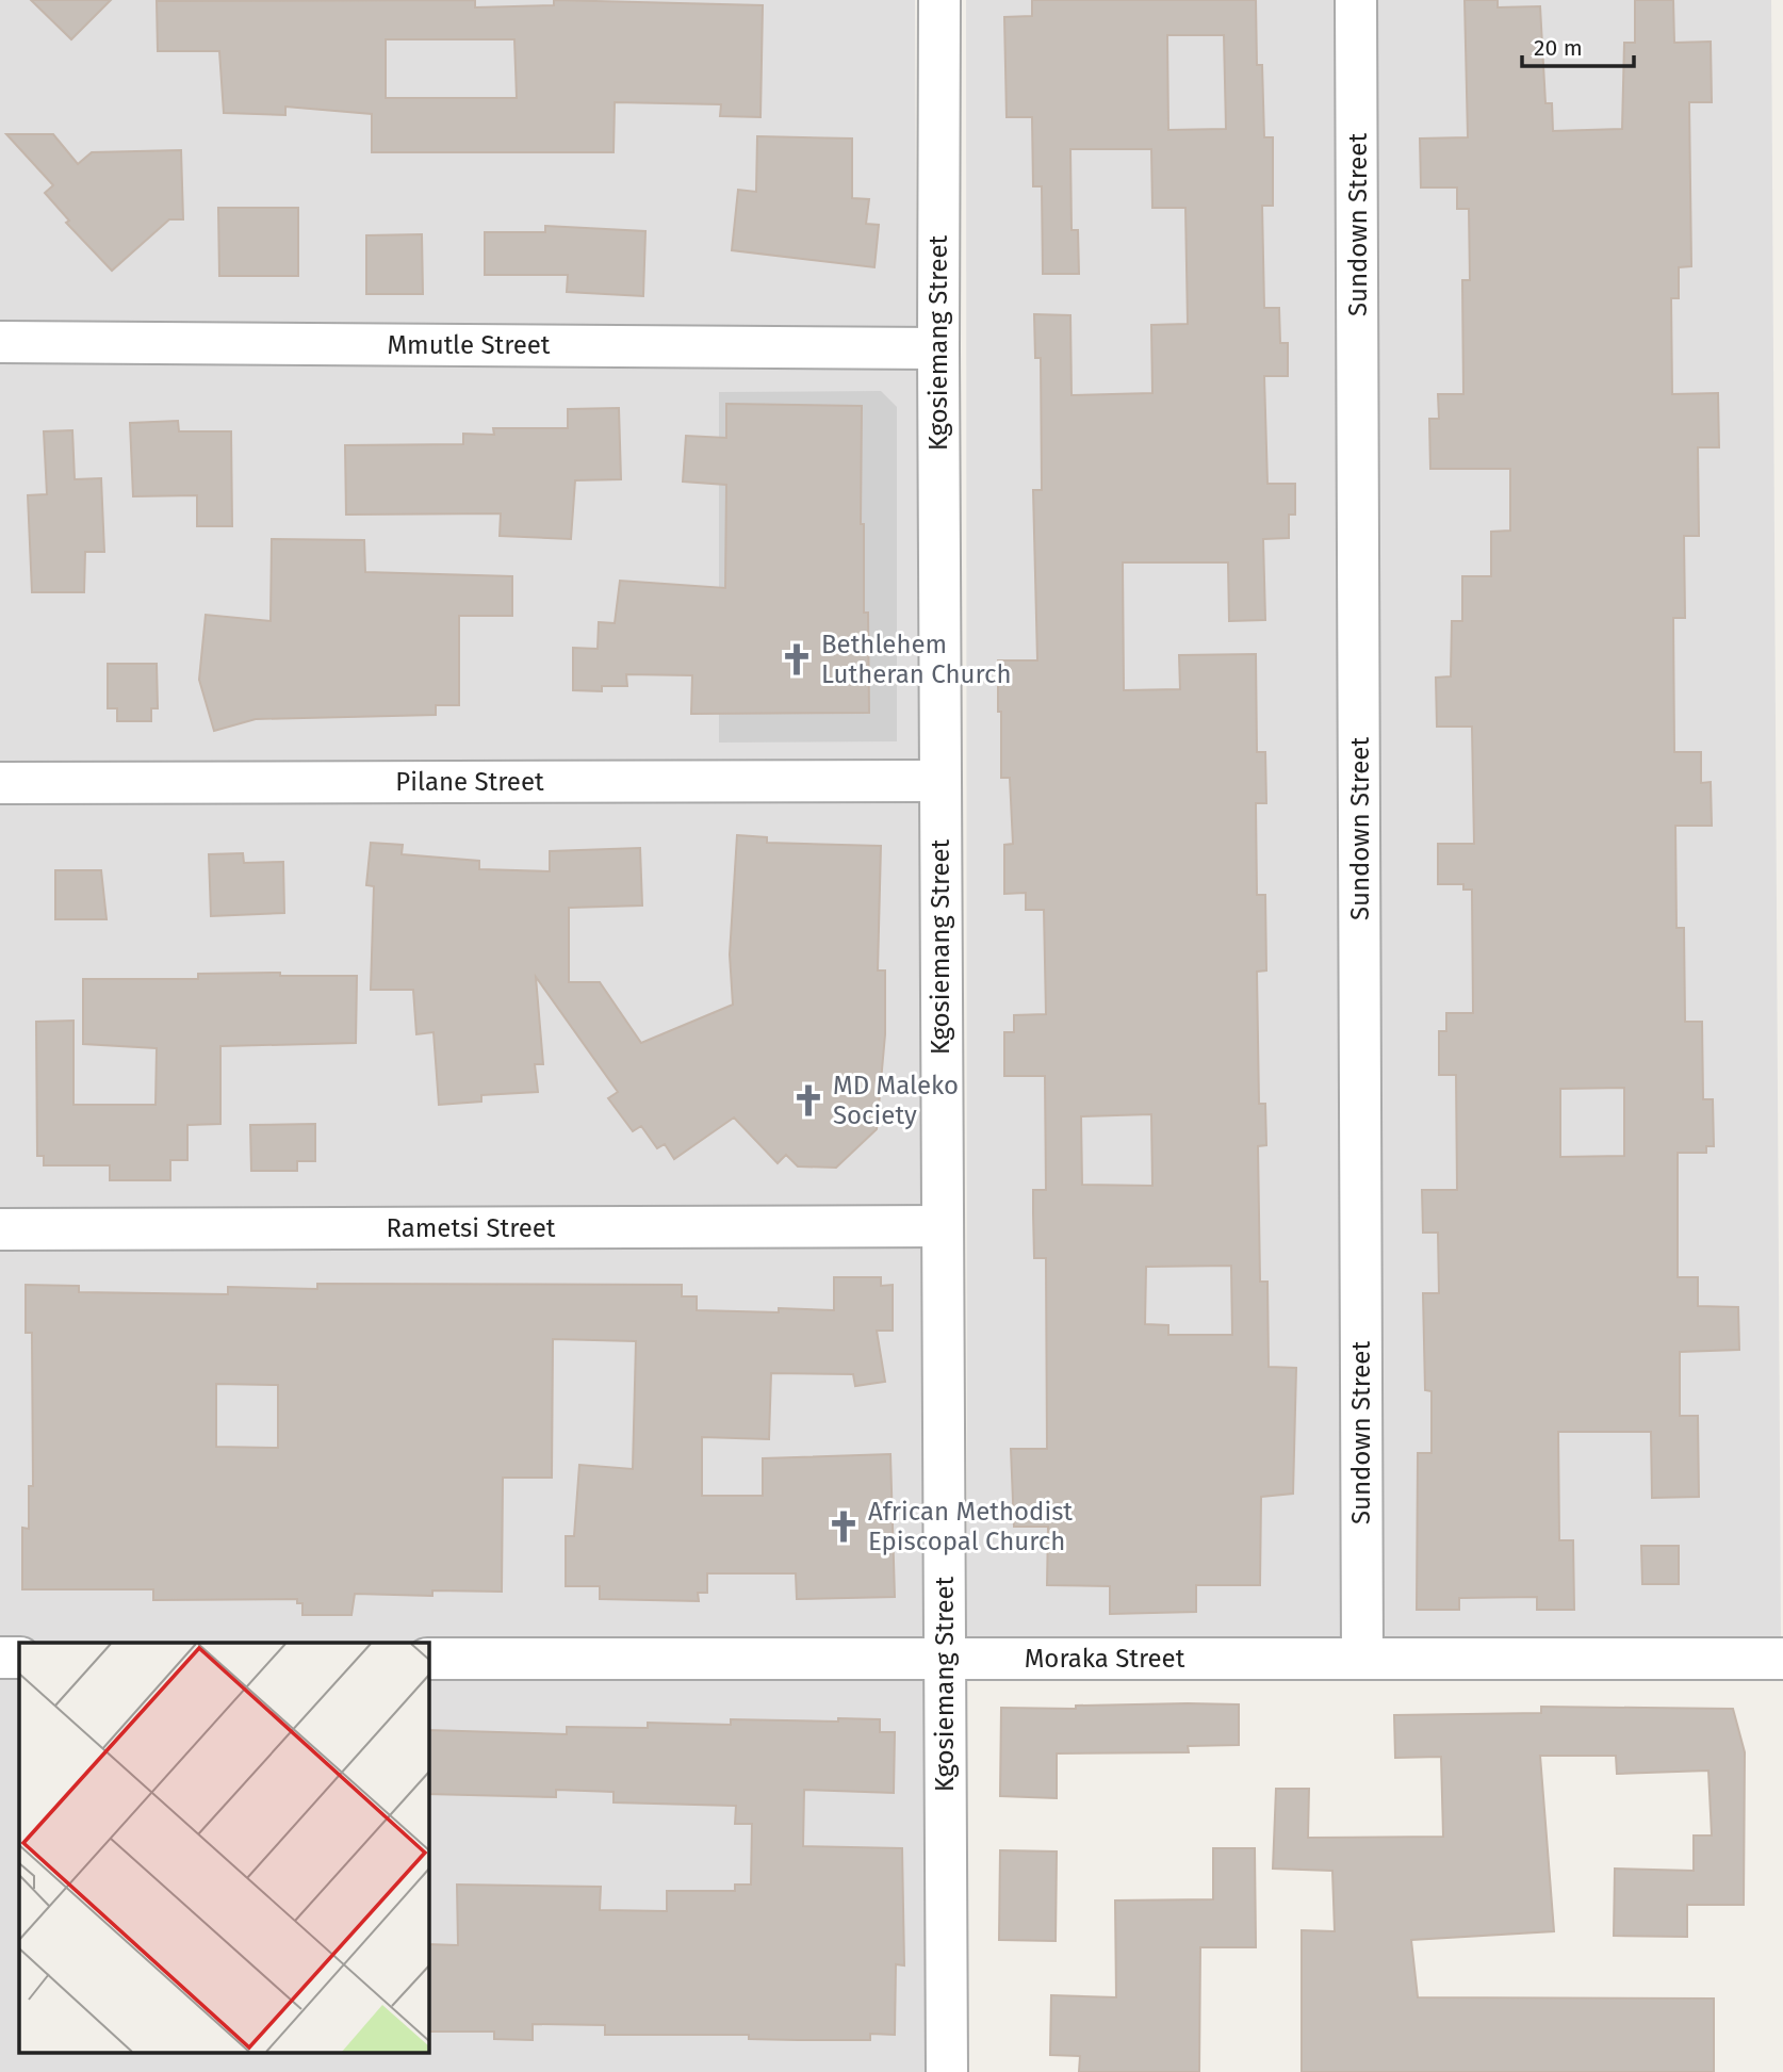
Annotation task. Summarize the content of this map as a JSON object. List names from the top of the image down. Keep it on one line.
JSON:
{"streets":{"street":["Sundown Street","Kgosiemang Street","Mmutle Street","Pilane Street","Rametsi Street","Moraka Street"]},"crossings":[["Sundown Street","Moraka Street"],["Kgosiemang Street","Mmutle Street"],["Kgosiemang Street","Pilane Street"],["Kgosiemang Street","Rametsi Street"],["Kgosiemang Street","Moraka Street"]],"places":{"church":["Bethlehem Lutheran Church","MD Maleko Society","African Methodist Episcopal Church"]},"scale_bar":"20 m"}
